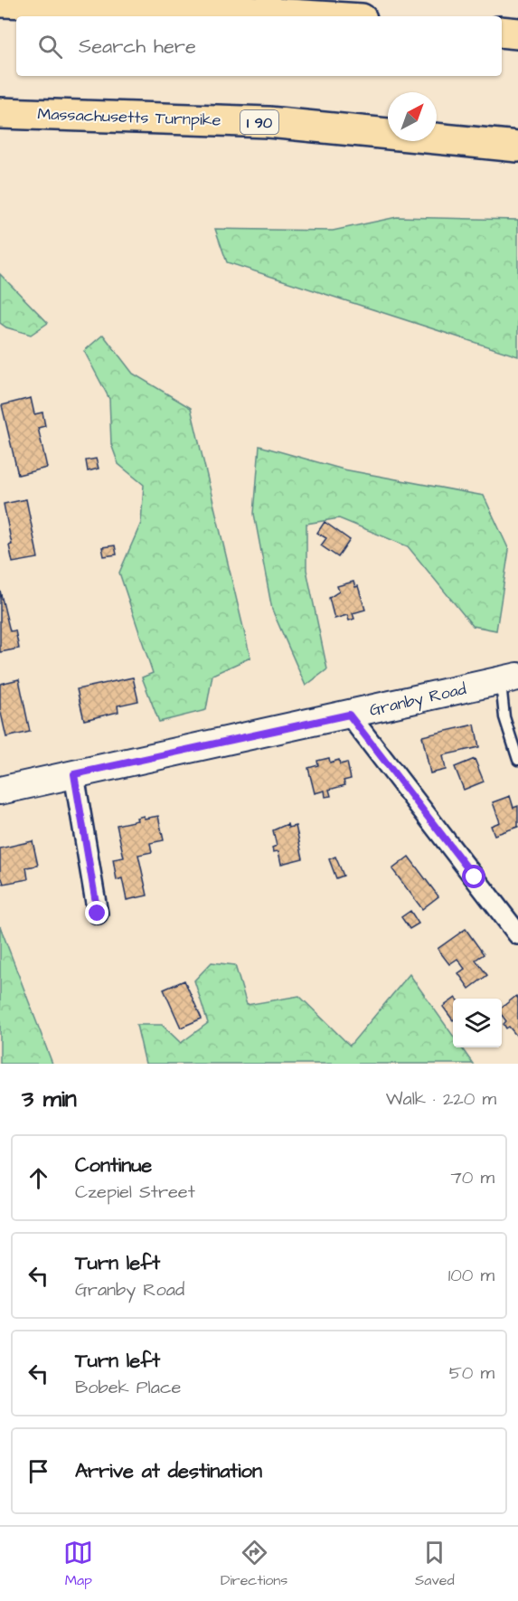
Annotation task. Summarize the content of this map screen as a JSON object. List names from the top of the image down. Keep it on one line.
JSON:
{"streets":{"highway":["Massachusetts Turnpike","I 90"],"main road":["Granby Road"]},"north":"top right","page":{"search":"Search here","heading":["3 min","Walk · 220 m"],"list":[["Continue","Czepiel Street","70 m"],["Turn left","Granby Road","100 m"],["Turn left","Bobek Place","50 m"],"Arrive at destination"],"nav":["Map","Directions","Saved"]}}
